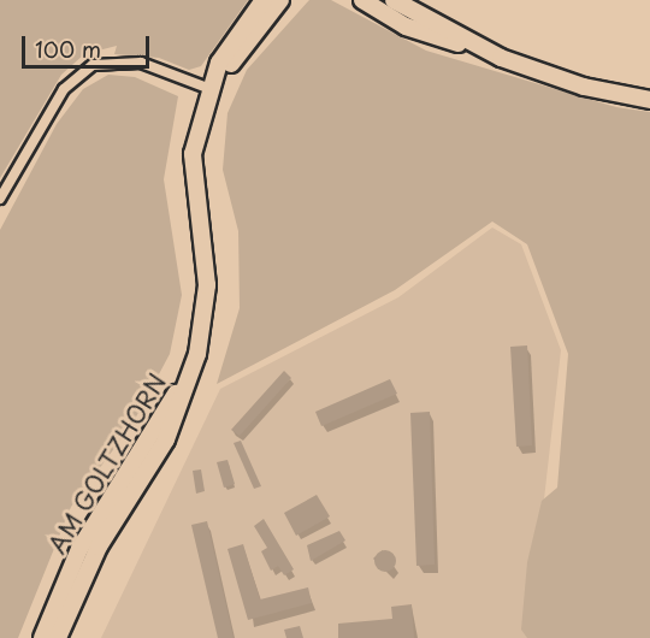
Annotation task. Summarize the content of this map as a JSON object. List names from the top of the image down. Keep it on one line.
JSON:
{"streets":{"main road":["AM GOLTZHORN"]},"scale_bar":"100 m"}
